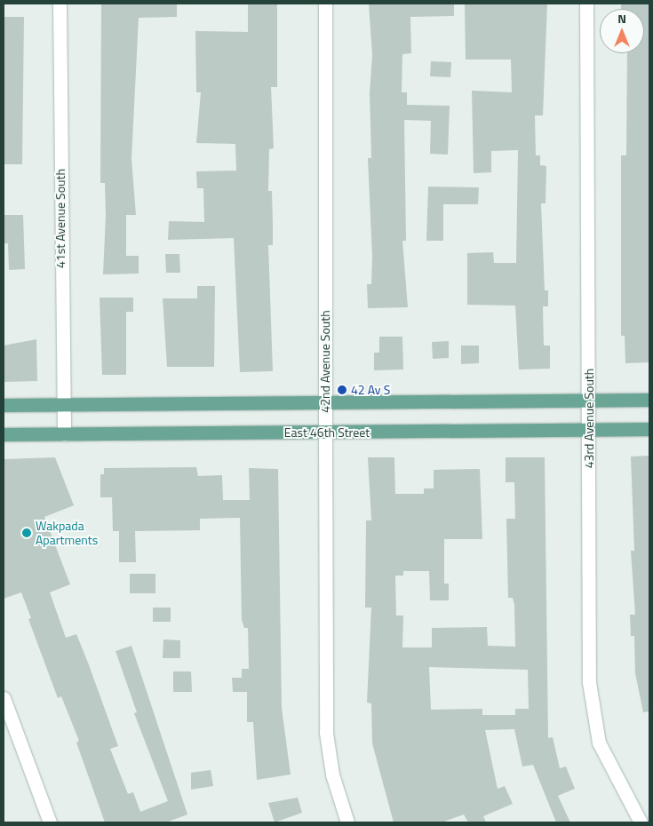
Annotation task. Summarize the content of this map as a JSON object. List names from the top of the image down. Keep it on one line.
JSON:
{"streets":{"main road":["East 46th Street"],"street":["41st Avenue South","42nd Avenue South","43rd Avenue South"]},"crossings":[["41st Avenue South","East 46th Street"],["42nd Avenue South","East 46th Street"],["43rd Avenue South","East 46th Street"]],"places":["42 Av S","Wakpada Apartments"],"north":"top"}
